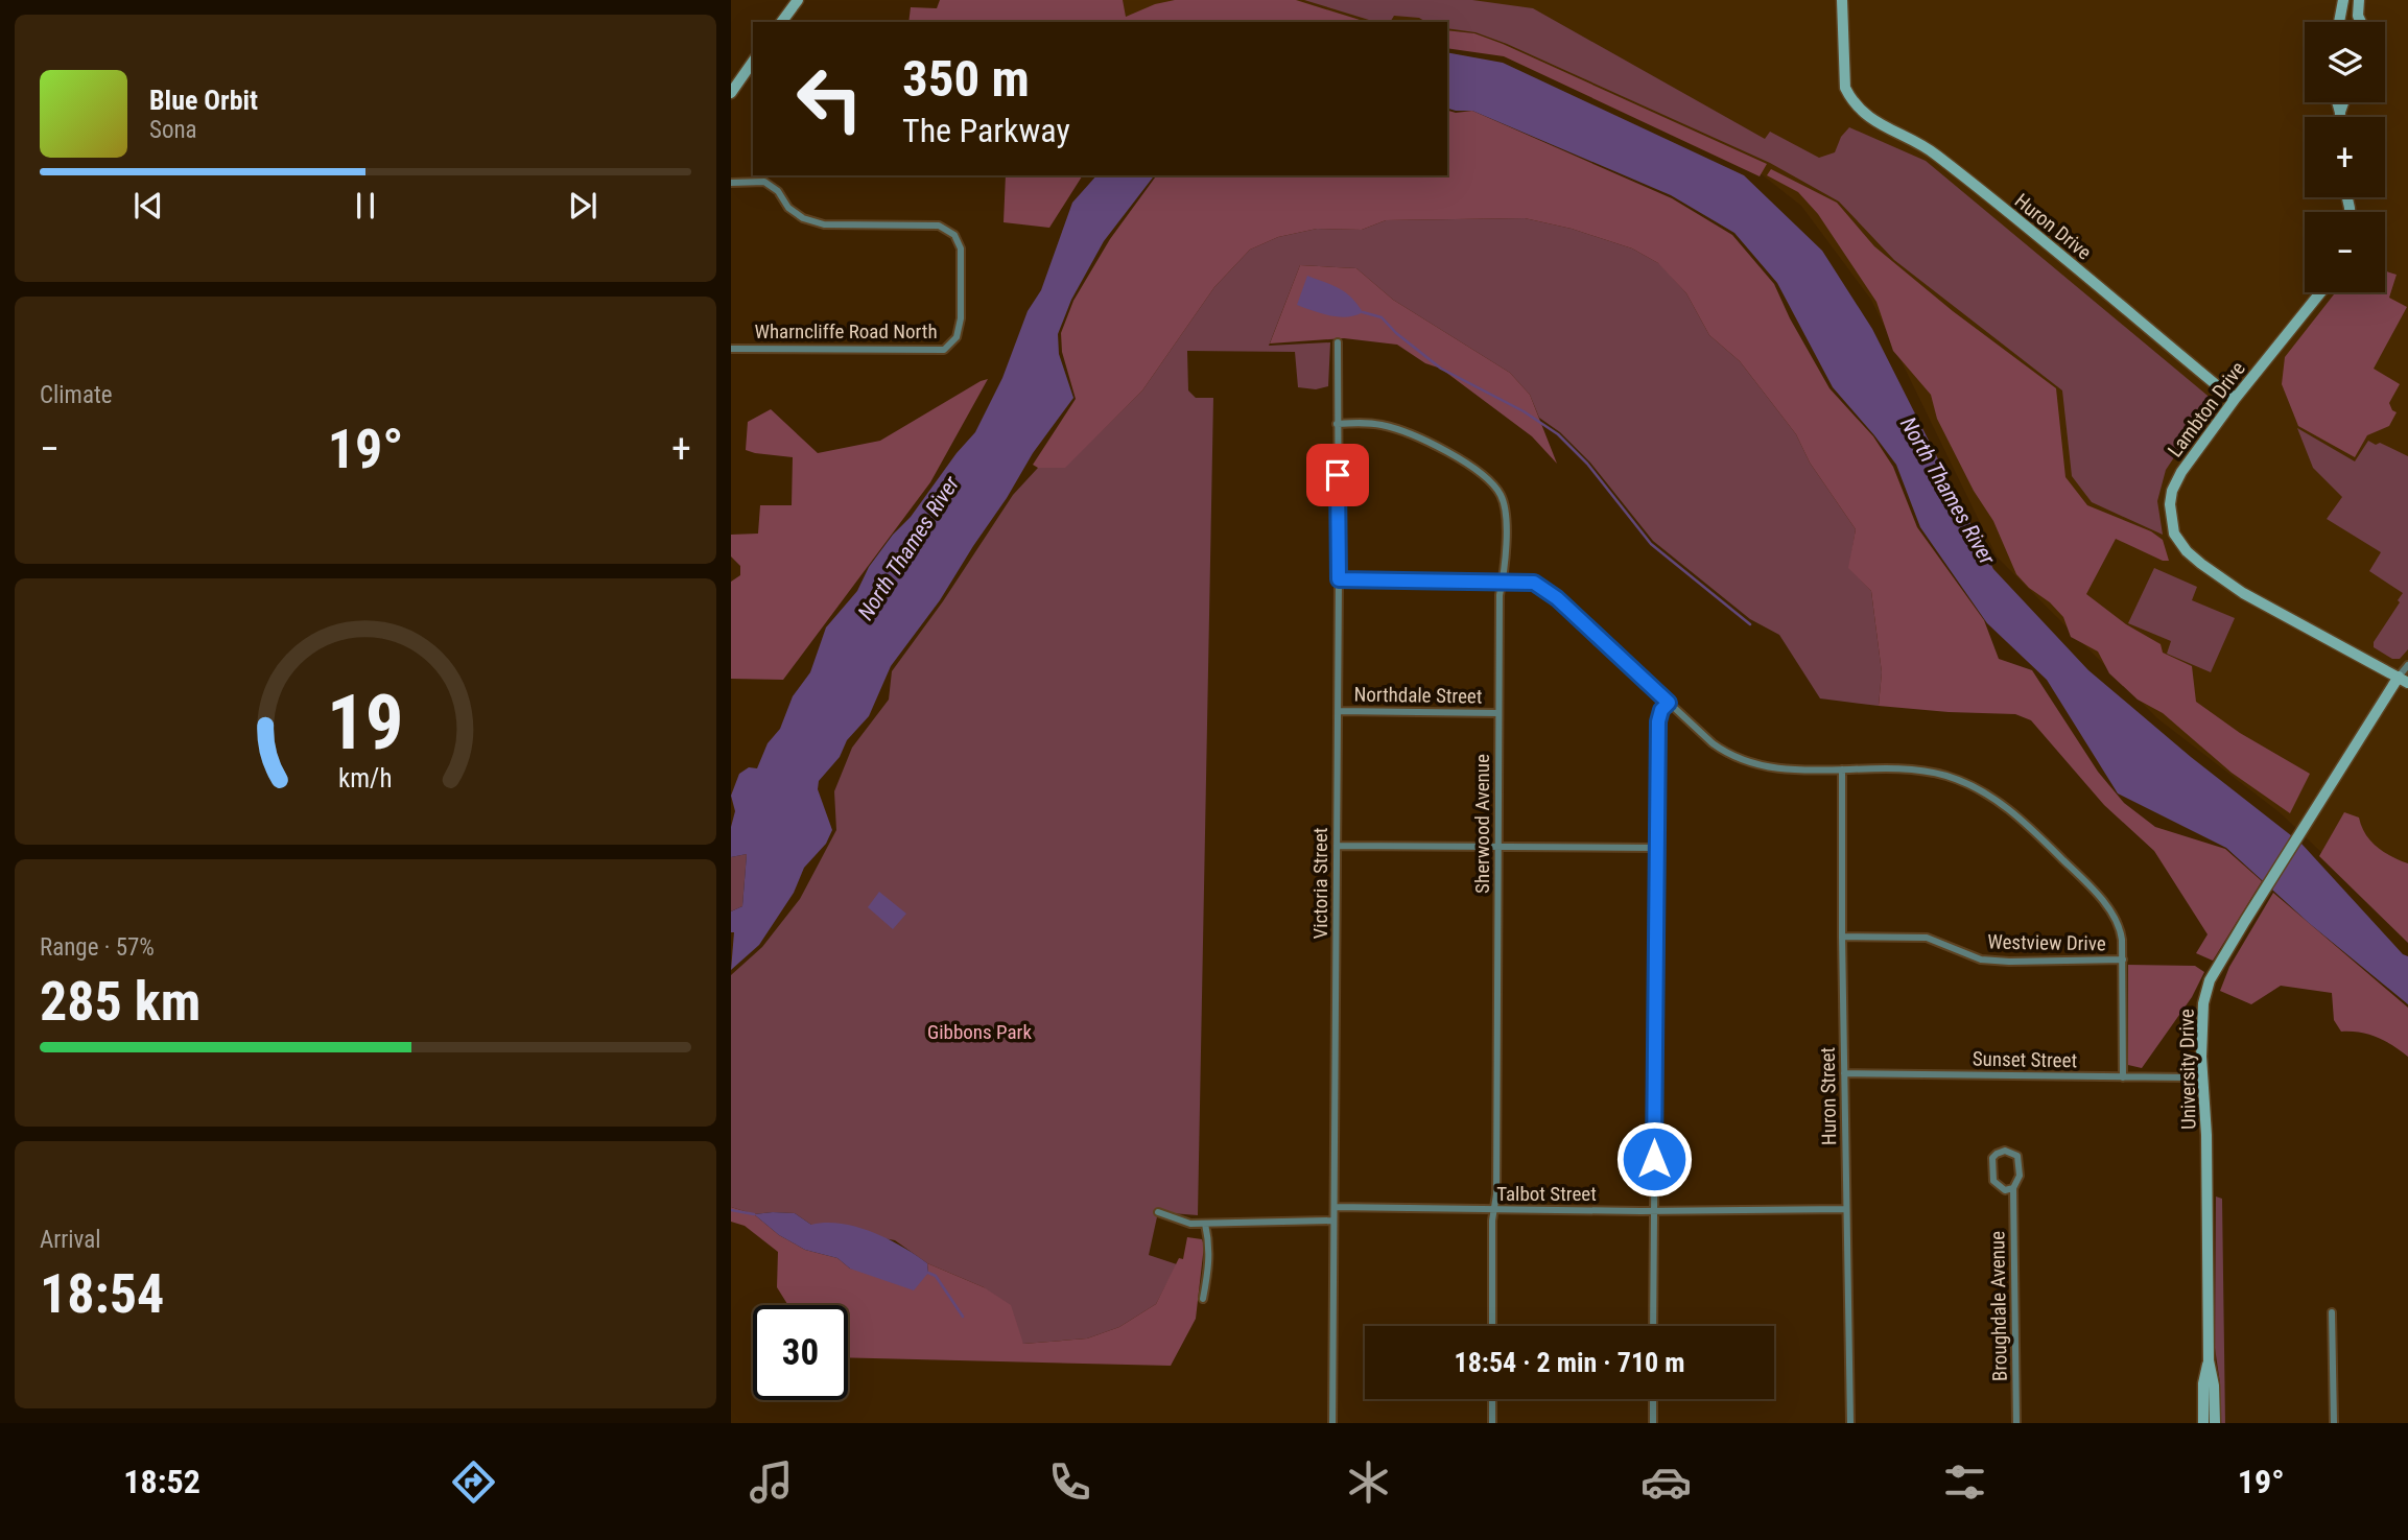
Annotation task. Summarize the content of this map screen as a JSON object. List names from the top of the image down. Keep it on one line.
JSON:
{"streets":{"street":["Huron Drive","Wharncliffe Road North","Lambton Drive","Northdale Street","Sherwood Avenue","Victoria Street","Westview Drive","Sunset Street","University Drive","Huron Street","Talbot Street","Broughdale Avenue"]},"crossings":[["Huron Drive","Lambton Drive"],["Lambton Drive","University Drive"],["Northdale Street","Sherwood Avenue"],["Northdale Street","Victoria Street"],["Sherwood Avenue","Victoria Street"],["Sherwood Avenue","Talbot Street"],["Victoria Street","Talbot Street"],["Westview Drive","Huron Street"],["Sunset Street","University Drive"],["Sunset Street","Huron Street"],["Huron Street","Talbot Street"]],"water":["North Thames River"],"parks":["Gibbons Park"],"page":{"map_buttons":["+","−"],"turn":["350 m","The Parkway"],"song":["Blue Orbit","Sona"],"tile":["Climate",["Range · 57%","285 km"],["Arrival","18:54"]],"heat":["−","19°","+"],"limit":"30","trip":"18:54 · 2 min · 710 m","tabs":["18:52","19°"],"gauge":["19","km/h"]}}
